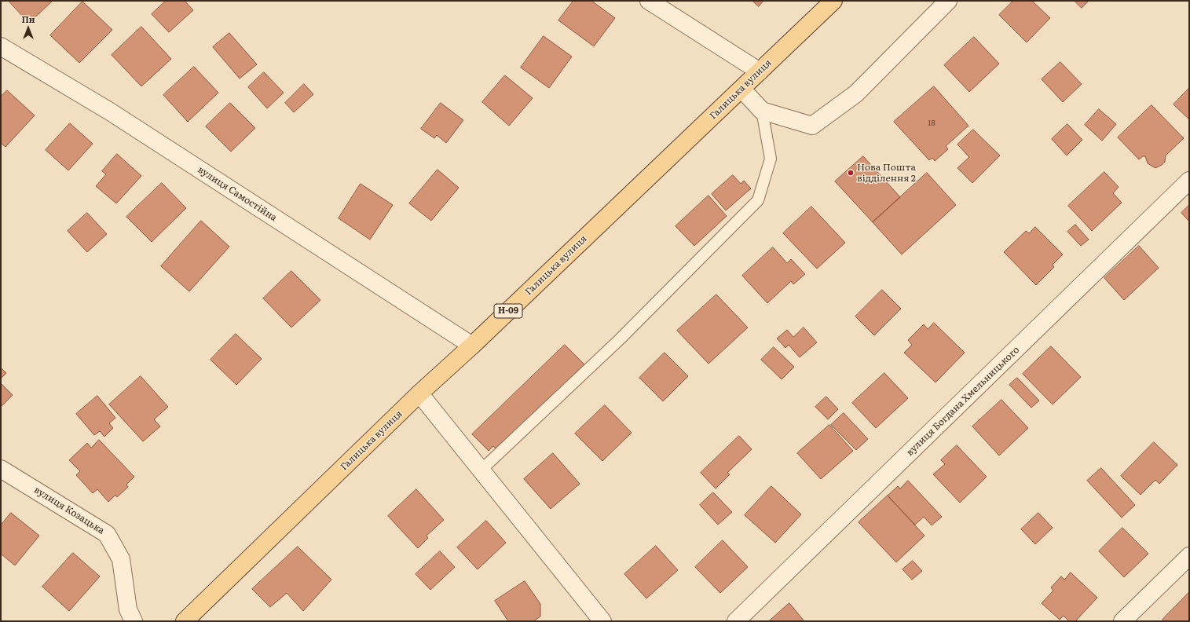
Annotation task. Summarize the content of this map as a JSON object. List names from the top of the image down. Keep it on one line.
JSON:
{"streets":{"main road":["Галицька вулиця","Н-09"],"street":["вулиця Самостійна","вулиця Богдана Хмельницького","вулиця Козацька"]},"crossings":[["Галицька вулиця","вулиця Самостійна"]],"places":["Нова Пошта відділення 2"],"house_numbers":["18"],"north":"top"}
